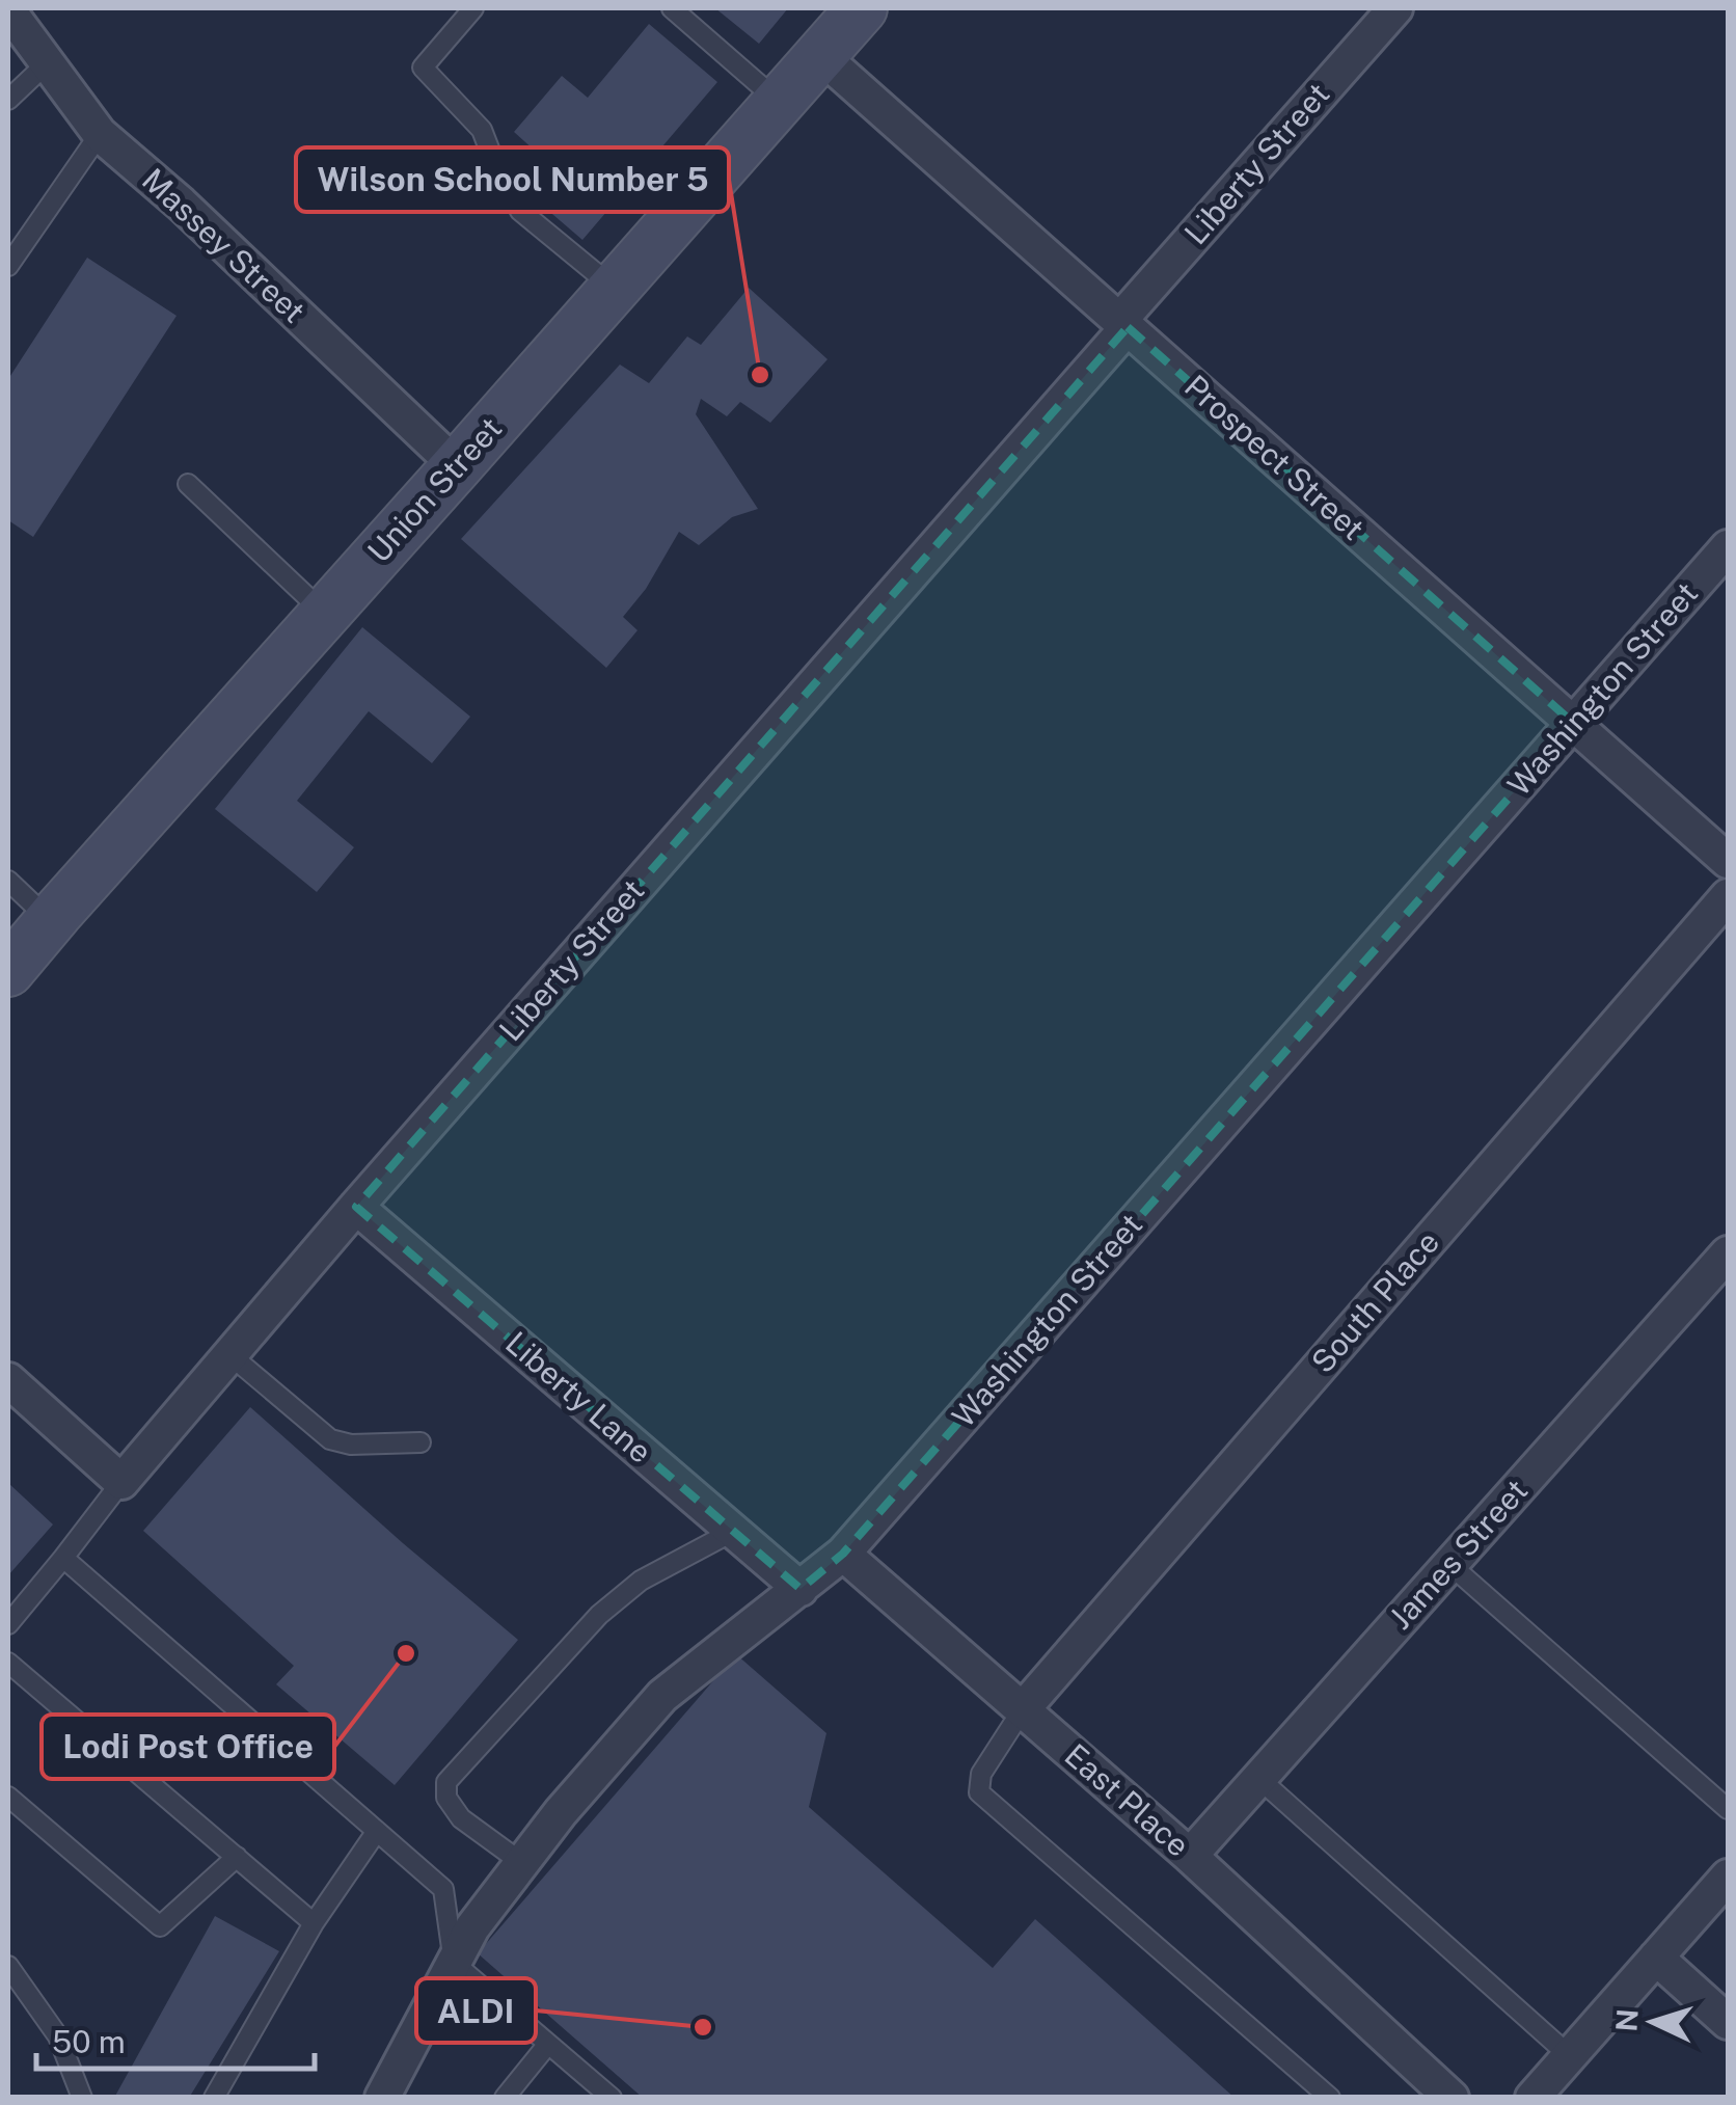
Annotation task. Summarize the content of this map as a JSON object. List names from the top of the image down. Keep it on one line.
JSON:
{"streets":{"street":["Liberty Street","Massey Street","Prospect Street","Union Street","Washington Street","South Place","Liberty Lane","James Street","East Place"]},"crossings":[["Liberty Street","Prospect Street"],["Liberty Street","Liberty Lane"],["Massey Street","Union Street"],["Prospect Street","Union Street"],["Prospect Street","Washington Street"],["Washington Street","Liberty Lane"],["Washington Street","East Place"],["South Place","East Place"],["James Street","East Place"]],"places":["Wilson School Number 5","Lodi Post Office","ALDI"],"scale_bar":"50 m","north":"left"}
